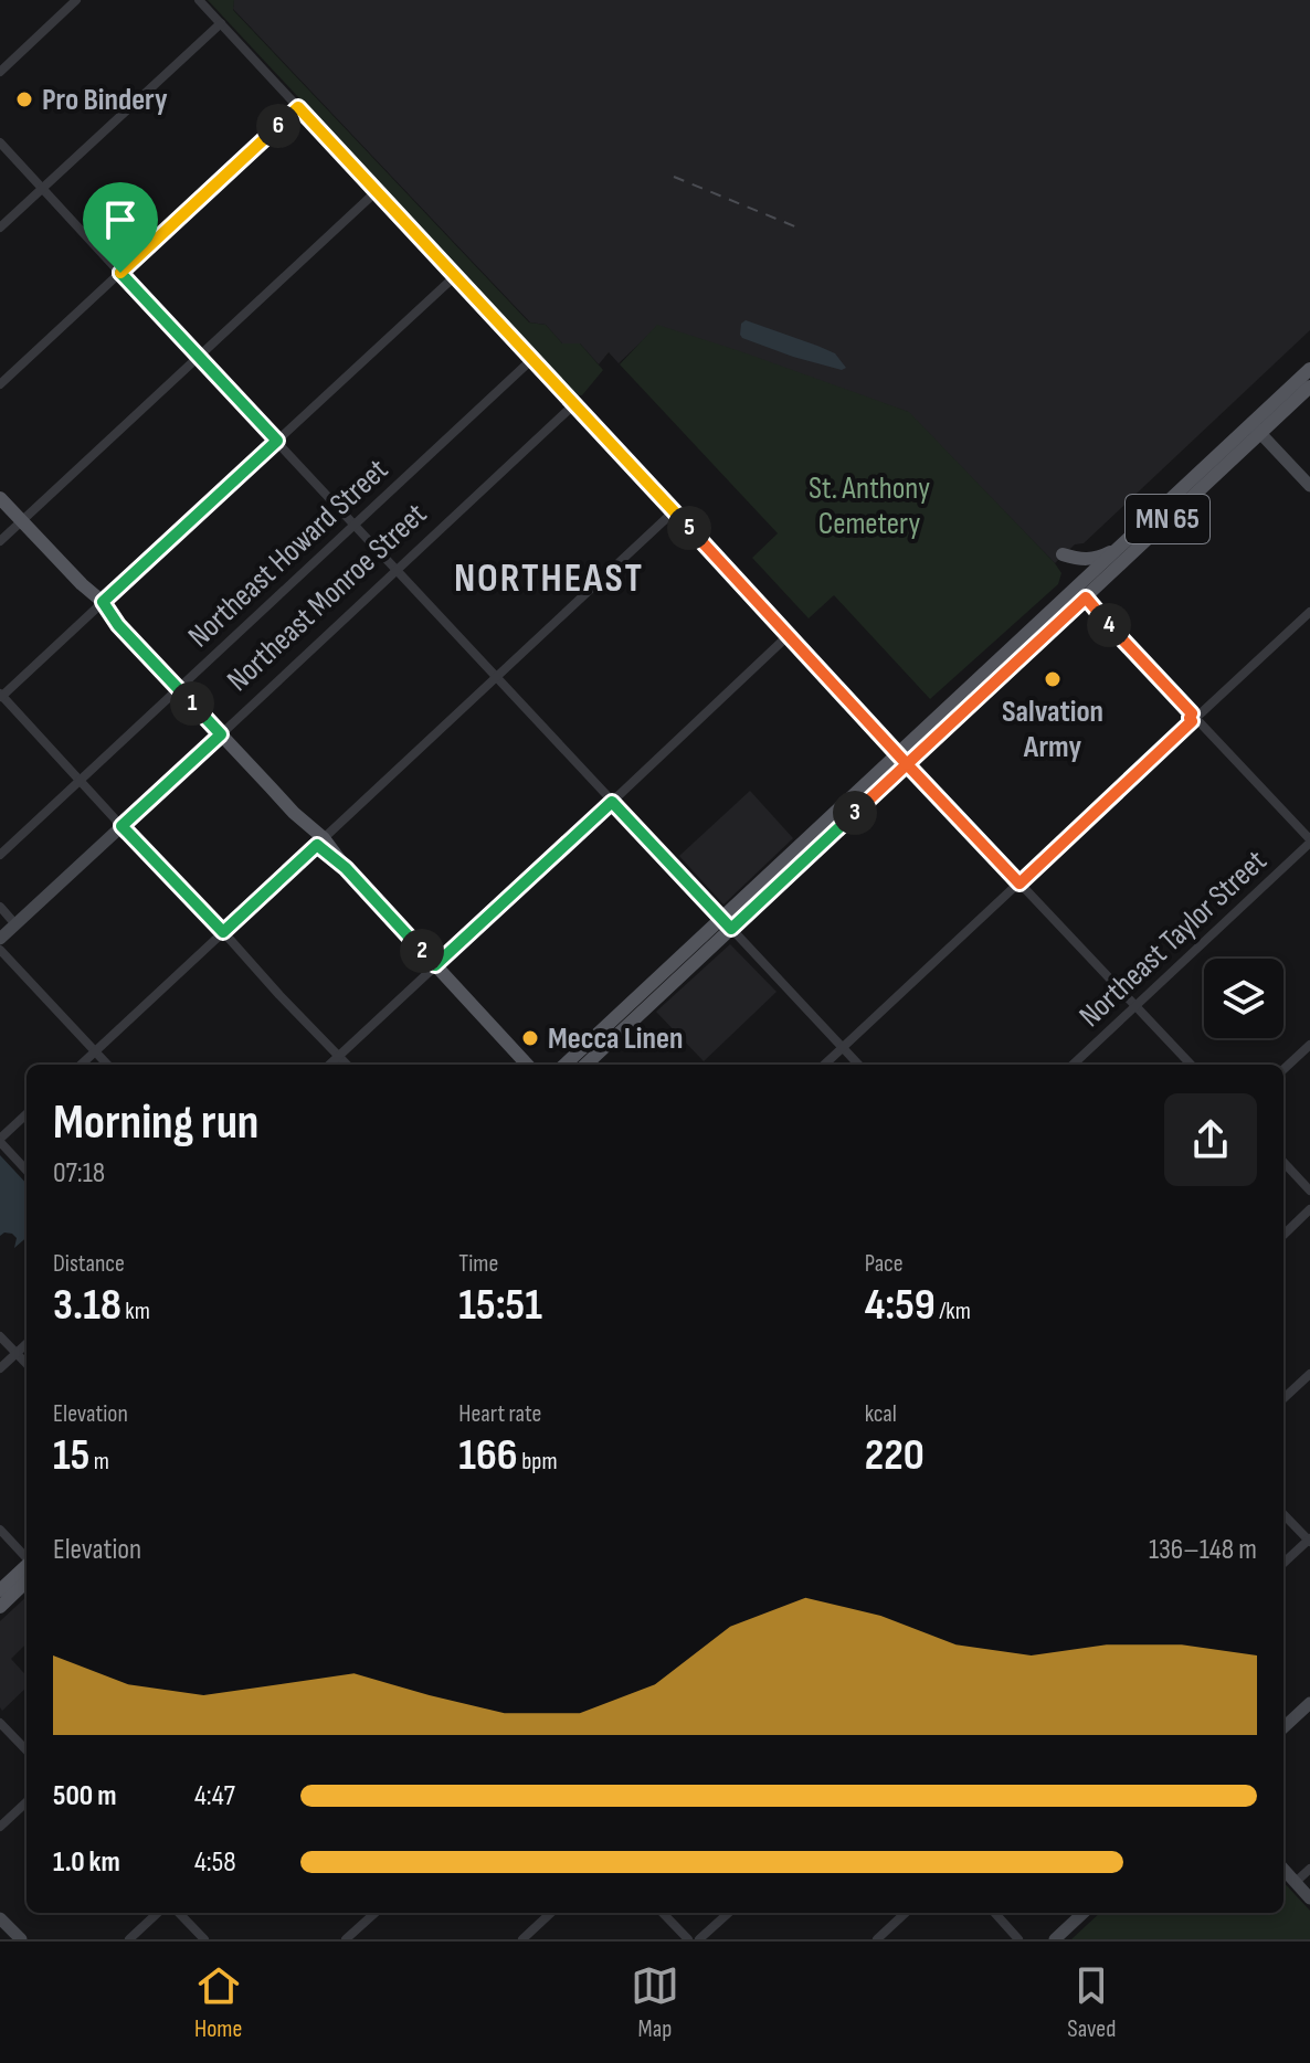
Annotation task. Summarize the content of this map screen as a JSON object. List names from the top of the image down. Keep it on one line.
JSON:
{"streets":{"main road":["MN 65"],"street":["Northeast Howard Street","Northeast Monroe Street","Northeast Taylor Street"]},"districts":["NORTHEAST"],"parks":["St. Anthony Cemetery"],"places":["Pro Bindery","Salvation Army","Mecca Linen"],"page":{"pins":["6","5","4","1","3","2"],"heading":["Morning run","07:18"],"stats":[["Distance","3.18 km"],["Time","15:51"],["Pace","4:59 /km"],["Elevation","15 m"],["Heart rate","166 bpm"],["kcal","220"]],"chart":["Elevation","136–148 m"],"list":[{"name":"500 m","note":"4:47"},{"name":"1.0 km","note":"4:58"}],"tabs":["Home","Map","Saved"]}}
